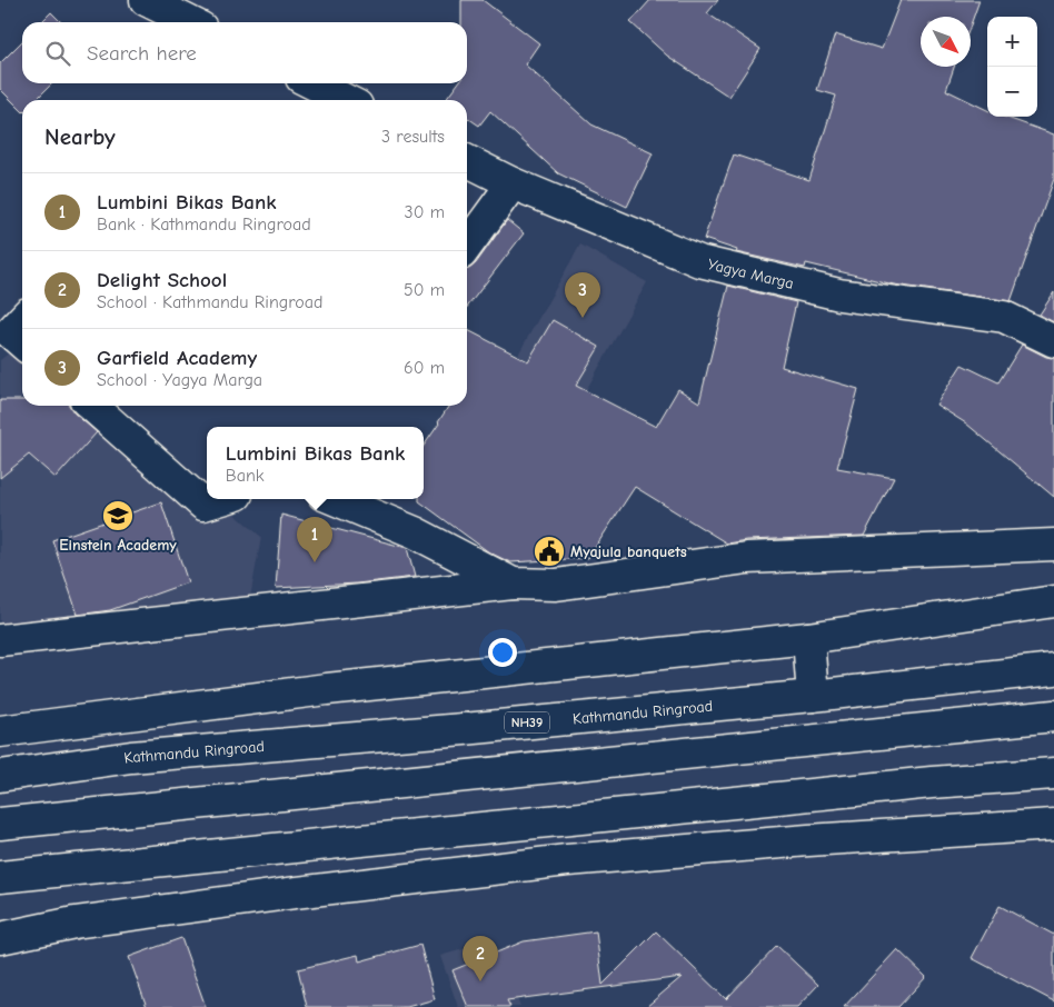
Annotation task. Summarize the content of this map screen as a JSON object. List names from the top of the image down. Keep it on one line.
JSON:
{"streets":{"main road":["Yagya Marga","Kathmandu Ringroad","NH39"]},"places":{"school or university":["Einstein Academy"],"public building":["Myajula banquets"]},"north":"bottom right","page":{"map_buttons":["+","−"],"search":"Search here","heading":["Nearby","3 results"],"list":[{"mark":"1","name":"Lumbini Bikas Bank","note":"Bank · Kathmandu Ringroad","value":"30 m"},{"mark":"2","name":"Delight School","note":"School · Kathmandu Ringroad","value":"50 m"},{"mark":"3","name":"Garfield Academy","note":"School · Yagya Marga","value":"60 m"}],"pins":["3","1","2"],"popup":["Lumbini Bikas Bank","Bank"]}}
